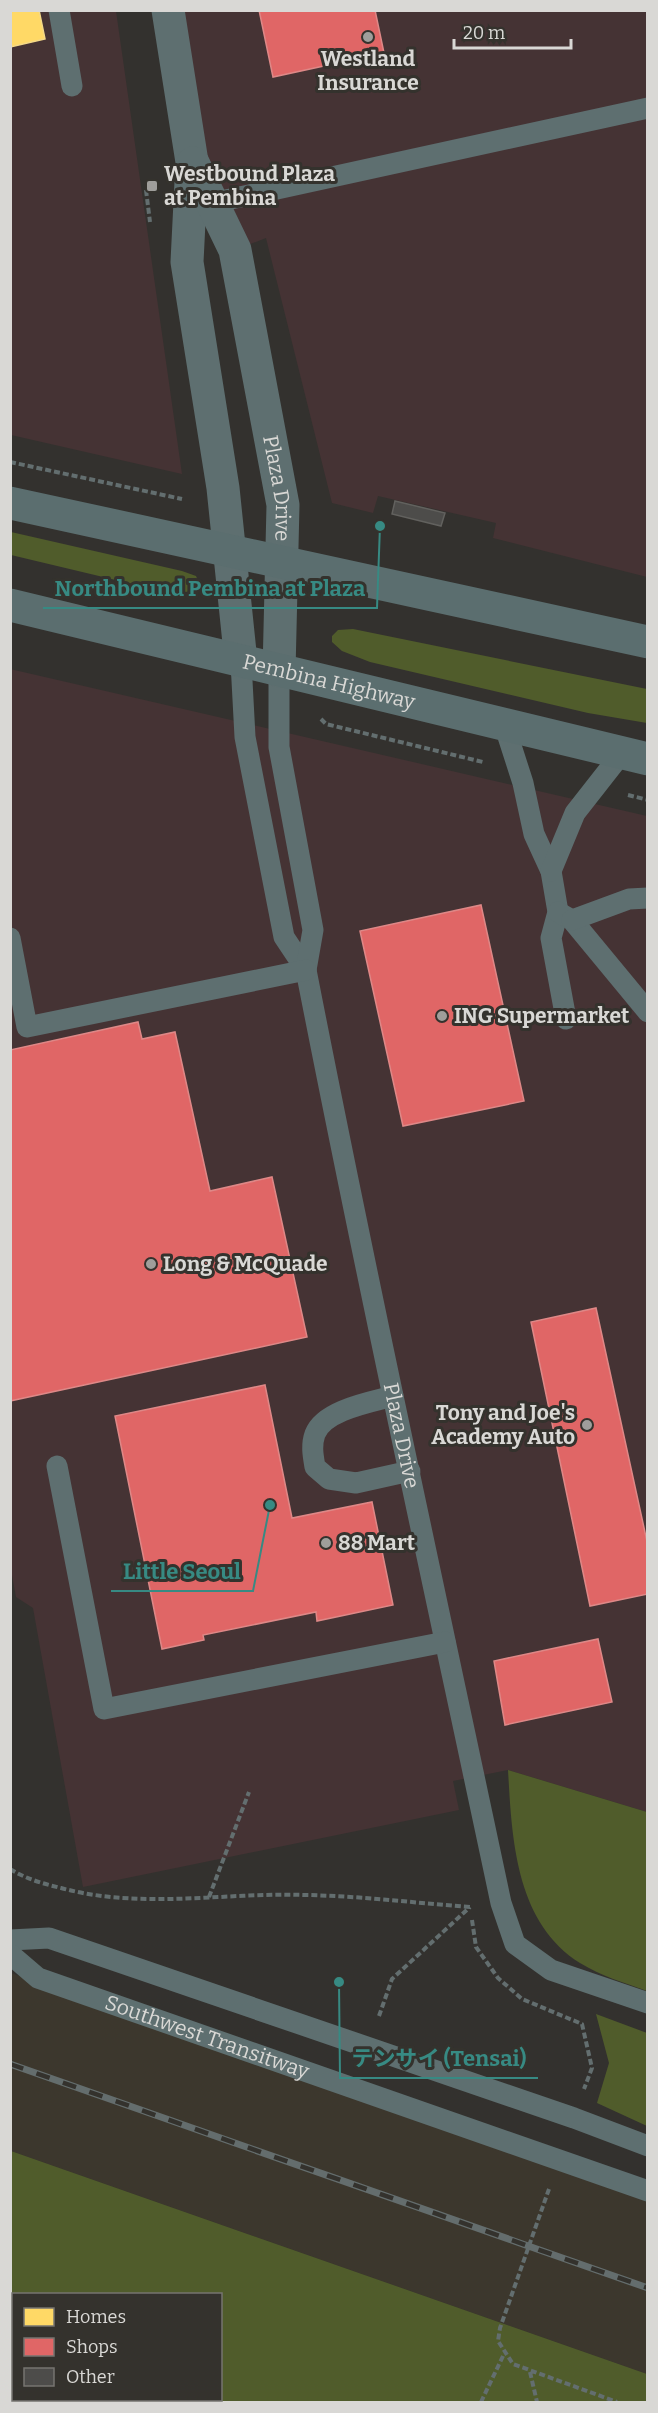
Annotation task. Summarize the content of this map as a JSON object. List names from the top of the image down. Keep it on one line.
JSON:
{"streets":{"main road":["Pembina Highway"],"street":["Plaza Drive"],"lane":["Southwest Transitway"]},"crossings":[["Plaza Drive","Pembina Highway"]],"places":{"other":["Westland Insurance","Northbound Pembina at Plaza","ING Supermarket","Long & McQuade","Tony and Joe's Academy Auto","Little Seoul","88 Mart","テンサイ (Tensai)"],"transit":["Westbound Plaza at Pembina"]},"legend":["Homes","Shops","Other"],"scale_bar":"20 m"}
